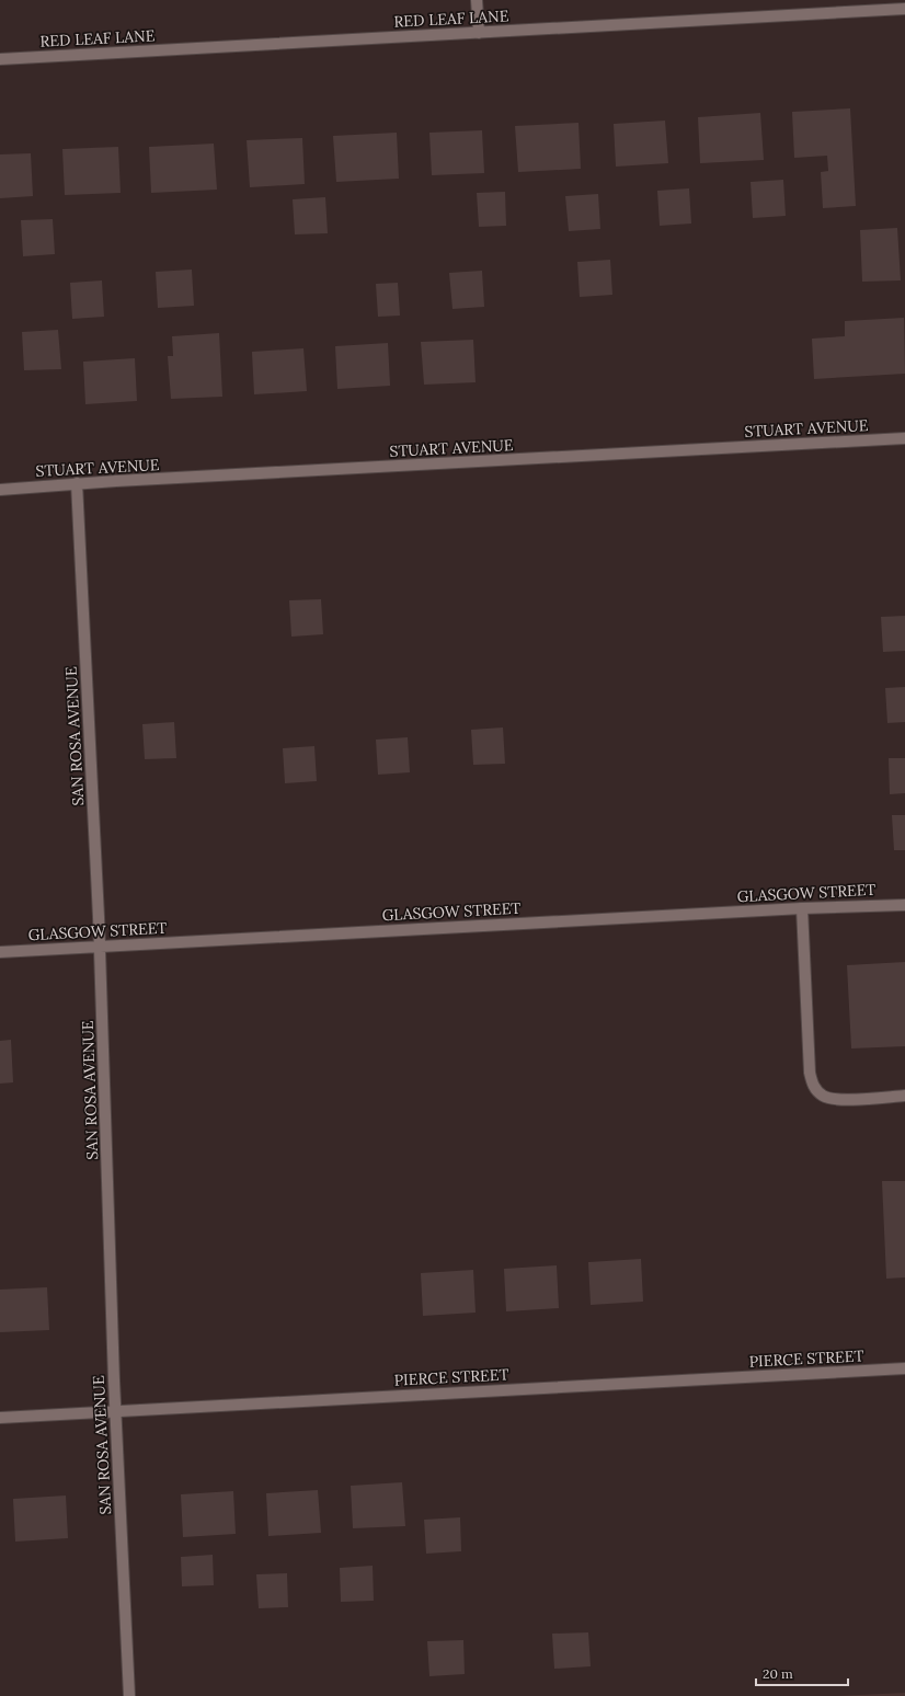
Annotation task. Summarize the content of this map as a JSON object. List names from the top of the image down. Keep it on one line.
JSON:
{"streets":{"street":["RED LEAF LANE","STUART AVENUE","SAN ROSA AVENUE","GLASGOW STREET","PIERCE STREET"]},"crossings":[["STUART AVENUE","SAN ROSA AVENUE"],["SAN ROSA AVENUE","GLASGOW STREET"],["SAN ROSA AVENUE","PIERCE STREET"]],"scale_bar":"20 m"}
